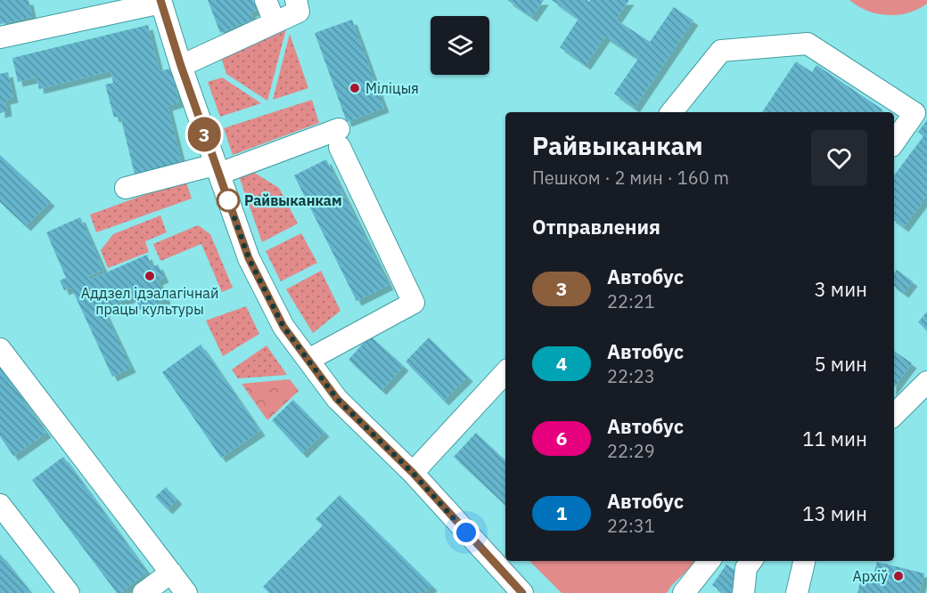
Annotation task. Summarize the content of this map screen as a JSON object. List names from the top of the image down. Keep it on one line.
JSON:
{"places":["Міліцыя","Райвыканкам","Аддзел ідэалагічнай працы культуры","Архіў"],"lines":["bus line 3"],"page":{"on_map":"3","heading":[["Райвыканкам","Пешком · 2 мин · 160 m"],"Отправления"],"list":[{"mark":"3","name":"Автобус","note":"22:21","value":"3 мин"},{"mark":"4","name":"Автобус","note":"22:23","value":"5 мин"},{"mark":"6","name":"Автобус","note":"22:29","value":"11 мин"},{"mark":"1","name":"Автобус","note":"22:31","value":"13 мин"}]}}
